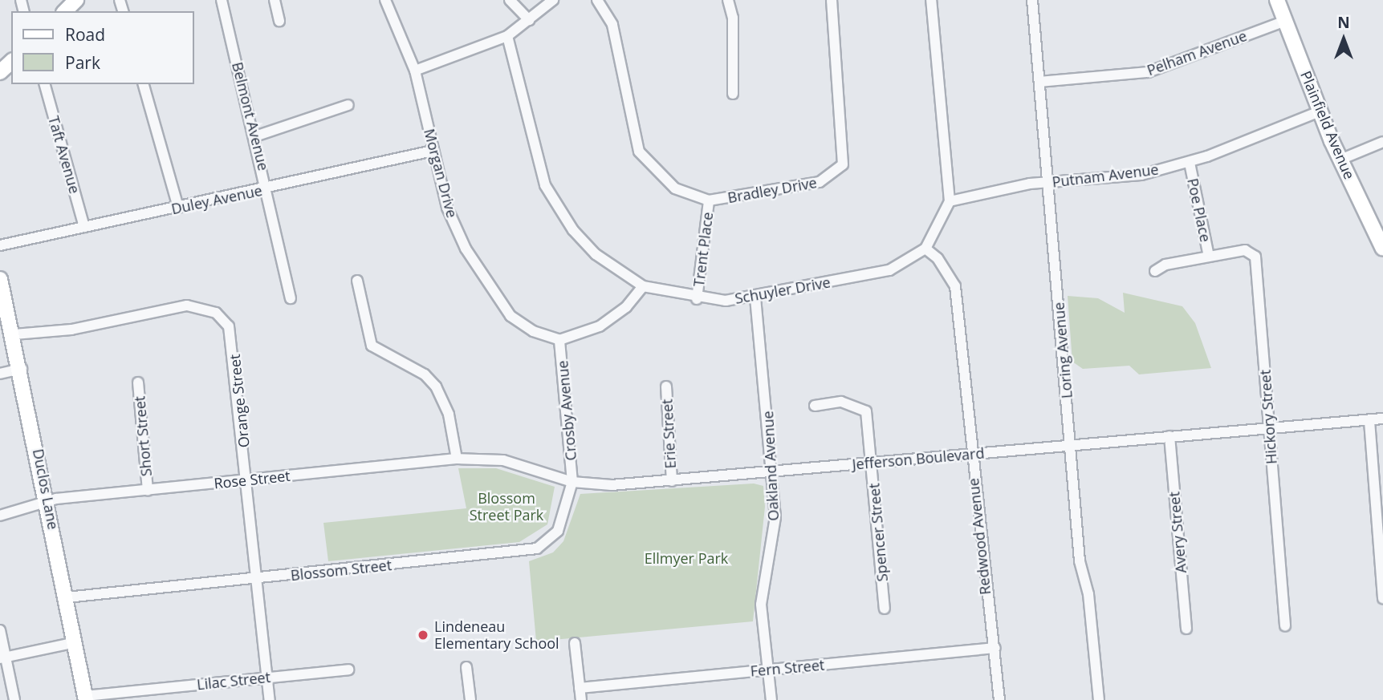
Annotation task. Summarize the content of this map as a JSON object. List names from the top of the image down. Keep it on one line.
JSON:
{"streets":{"street":["Pelham Avenue","Belmont Avenue","Plainfield Avenue","Taft Avenue","Morgan Drive","Putnam Avenue","Bradley Drive","Duley Avenue","Poe Place","Trent Place","Schuyler Drive","Loring Avenue","Orange Street","Crosby Avenue","Hickory Street","Erie Street","Short Street","Jefferson Boulevard","Oakland Avenue","Rose Street","Duclos Lane","Spencer Street","Avery Street","Redwood Avenue","Blossom Street","Fern Street","Lilac Street"]},"crossings":[["Pelham Avenue","Plainfield Avenue"],["Pelham Avenue","Loring Avenue"],["Belmont Avenue","Duley Avenue"],["Plainfield Avenue","Putnam Avenue"],["Taft Avenue","Duley Avenue"],["Morgan Drive","Duley Avenue"],["Morgan Drive","Crosby Avenue"],["Putnam Avenue","Poe Place"],["Putnam Avenue","Loring Avenue"],["Bradley Drive","Trent Place"],["Poe Place","Hickory Street"],["Trent Place","Schuyler Drive"],["Schuyler Drive","Oakland Avenue"],["Schuyler Drive","Redwood Avenue"],["Loring Avenue","Jefferson Boulevard"],["Orange Street","Rose Street"],["Orange Street","Duclos Lane"],["Orange Street","Blossom Street"],["Orange Street","Lilac Street"],["Crosby Avenue","Jefferson Boulevard"],["Crosby Avenue","Blossom Street"],["Hickory Street","Jefferson Boulevard"],["Erie Street","Jefferson Boulevard"],["Short Street","Rose Street"],["Jefferson Boulevard","Oakland Avenue"],["Jefferson Boulevard","Rose Street"],["Jefferson Boulevard","Spencer Street"],["Jefferson Boulevard","Avery Street"],["Jefferson Boulevard","Redwood Avenue"],["Jefferson Boulevard","Blossom Street"],["Oakland Avenue","Fern Street"],["Rose Street","Duclos Lane"],["Duclos Lane","Blossom Street"],["Duclos Lane","Lilac Street"],["Redwood Avenue","Fern Street"]],"parks":["Blossom Street Park","Ellmyer Park"],"places":["Lindeneau Elementary School"],"legend":["Road","Park"],"north":"top"}
